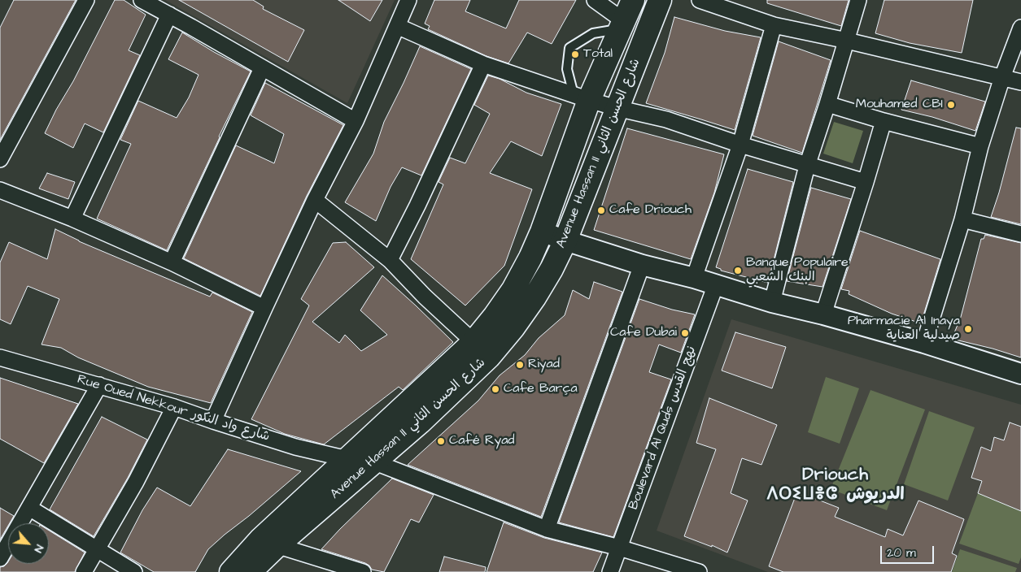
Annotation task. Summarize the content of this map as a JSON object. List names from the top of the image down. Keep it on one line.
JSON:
{"streets":{"main road":["Avenue Hassan II شارع الحسن الثاني"],"street":["Rue Oued Nekkour شارع واد النکور","Boulevard Al Quds نهج القدس"]},"crossings":[["Avenue Hassan II شارع الحسن الثاني","Rue Oued Nekkour شارع واد النکور"],["Rue Oued Nekkour شارع واد النکور","Boulevard Al Quds نهج القدس"]],"districts":["Driouch ⴷⵔⵉⵡⴻⵛ الدريوش"],"places":["Total","Mouhamed CBI","Cafe Driouch","Banque Populaire البنك الشعبي","Pharmacie Al Inaya صيدلية العناية","Cafe Dubai","Riyad","Cafe Barça","Café Ryad"],"scale_bar":"20 m","north":"bottom right"}
